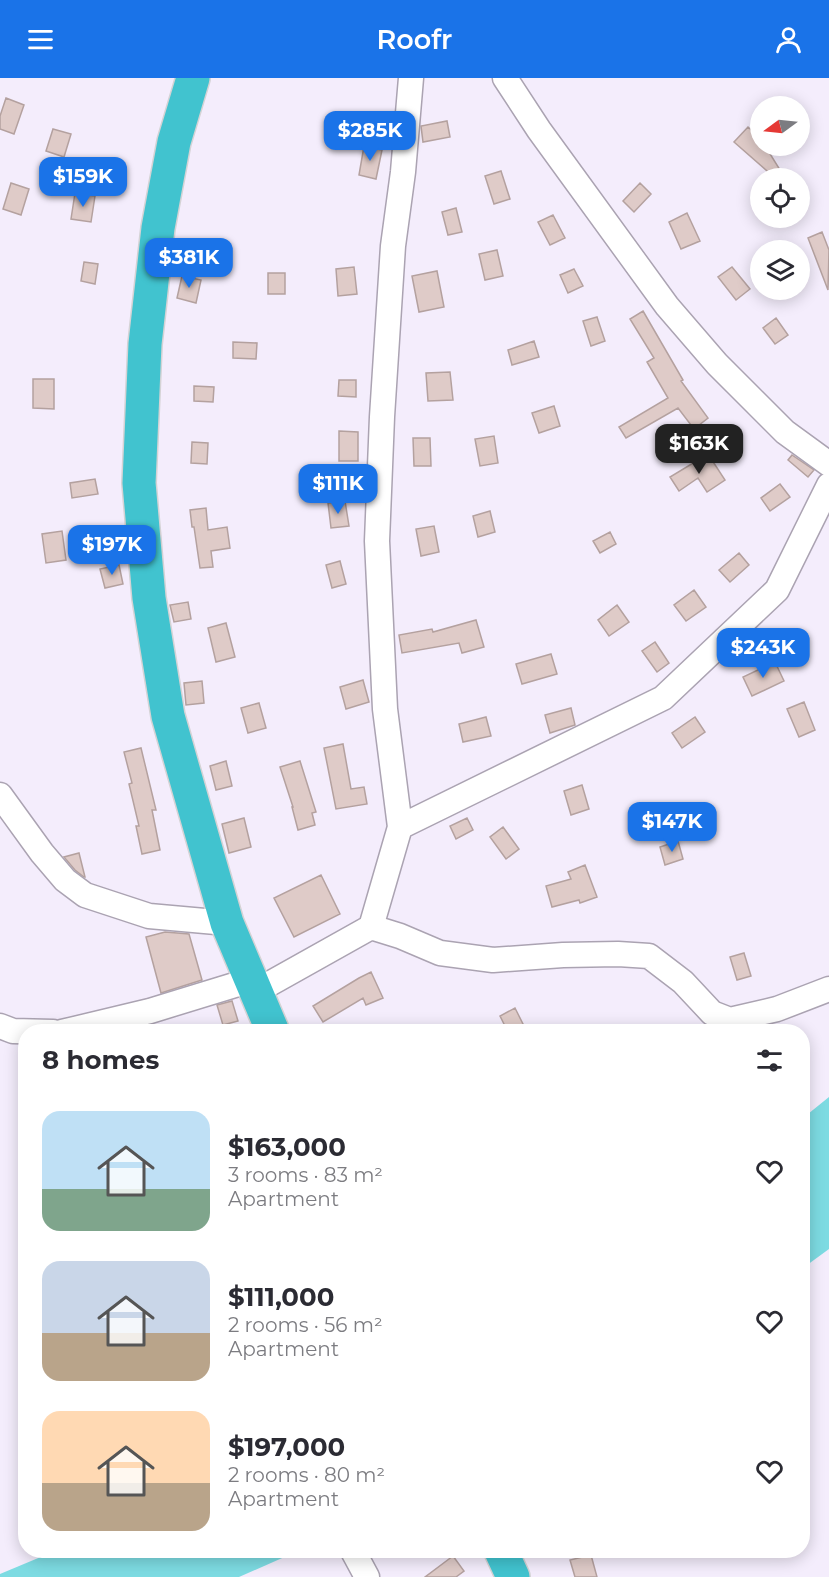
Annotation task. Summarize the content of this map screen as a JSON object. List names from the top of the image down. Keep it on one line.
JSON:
{"north":"left","page":{"header":"Roofr","price":["$285K","$159K","$381K","$163K","$111K","$197K","$243K","$147K"],"heading":"8 homes","list":[{"name":"$163,000","note":"3 rooms · 83 m² · Apartment"},{"name":"$111,000","note":"2 rooms · 56 m² · Apartment"},{"name":"$197,000","note":"2 rooms · 80 m² · Apartment"}]}}
